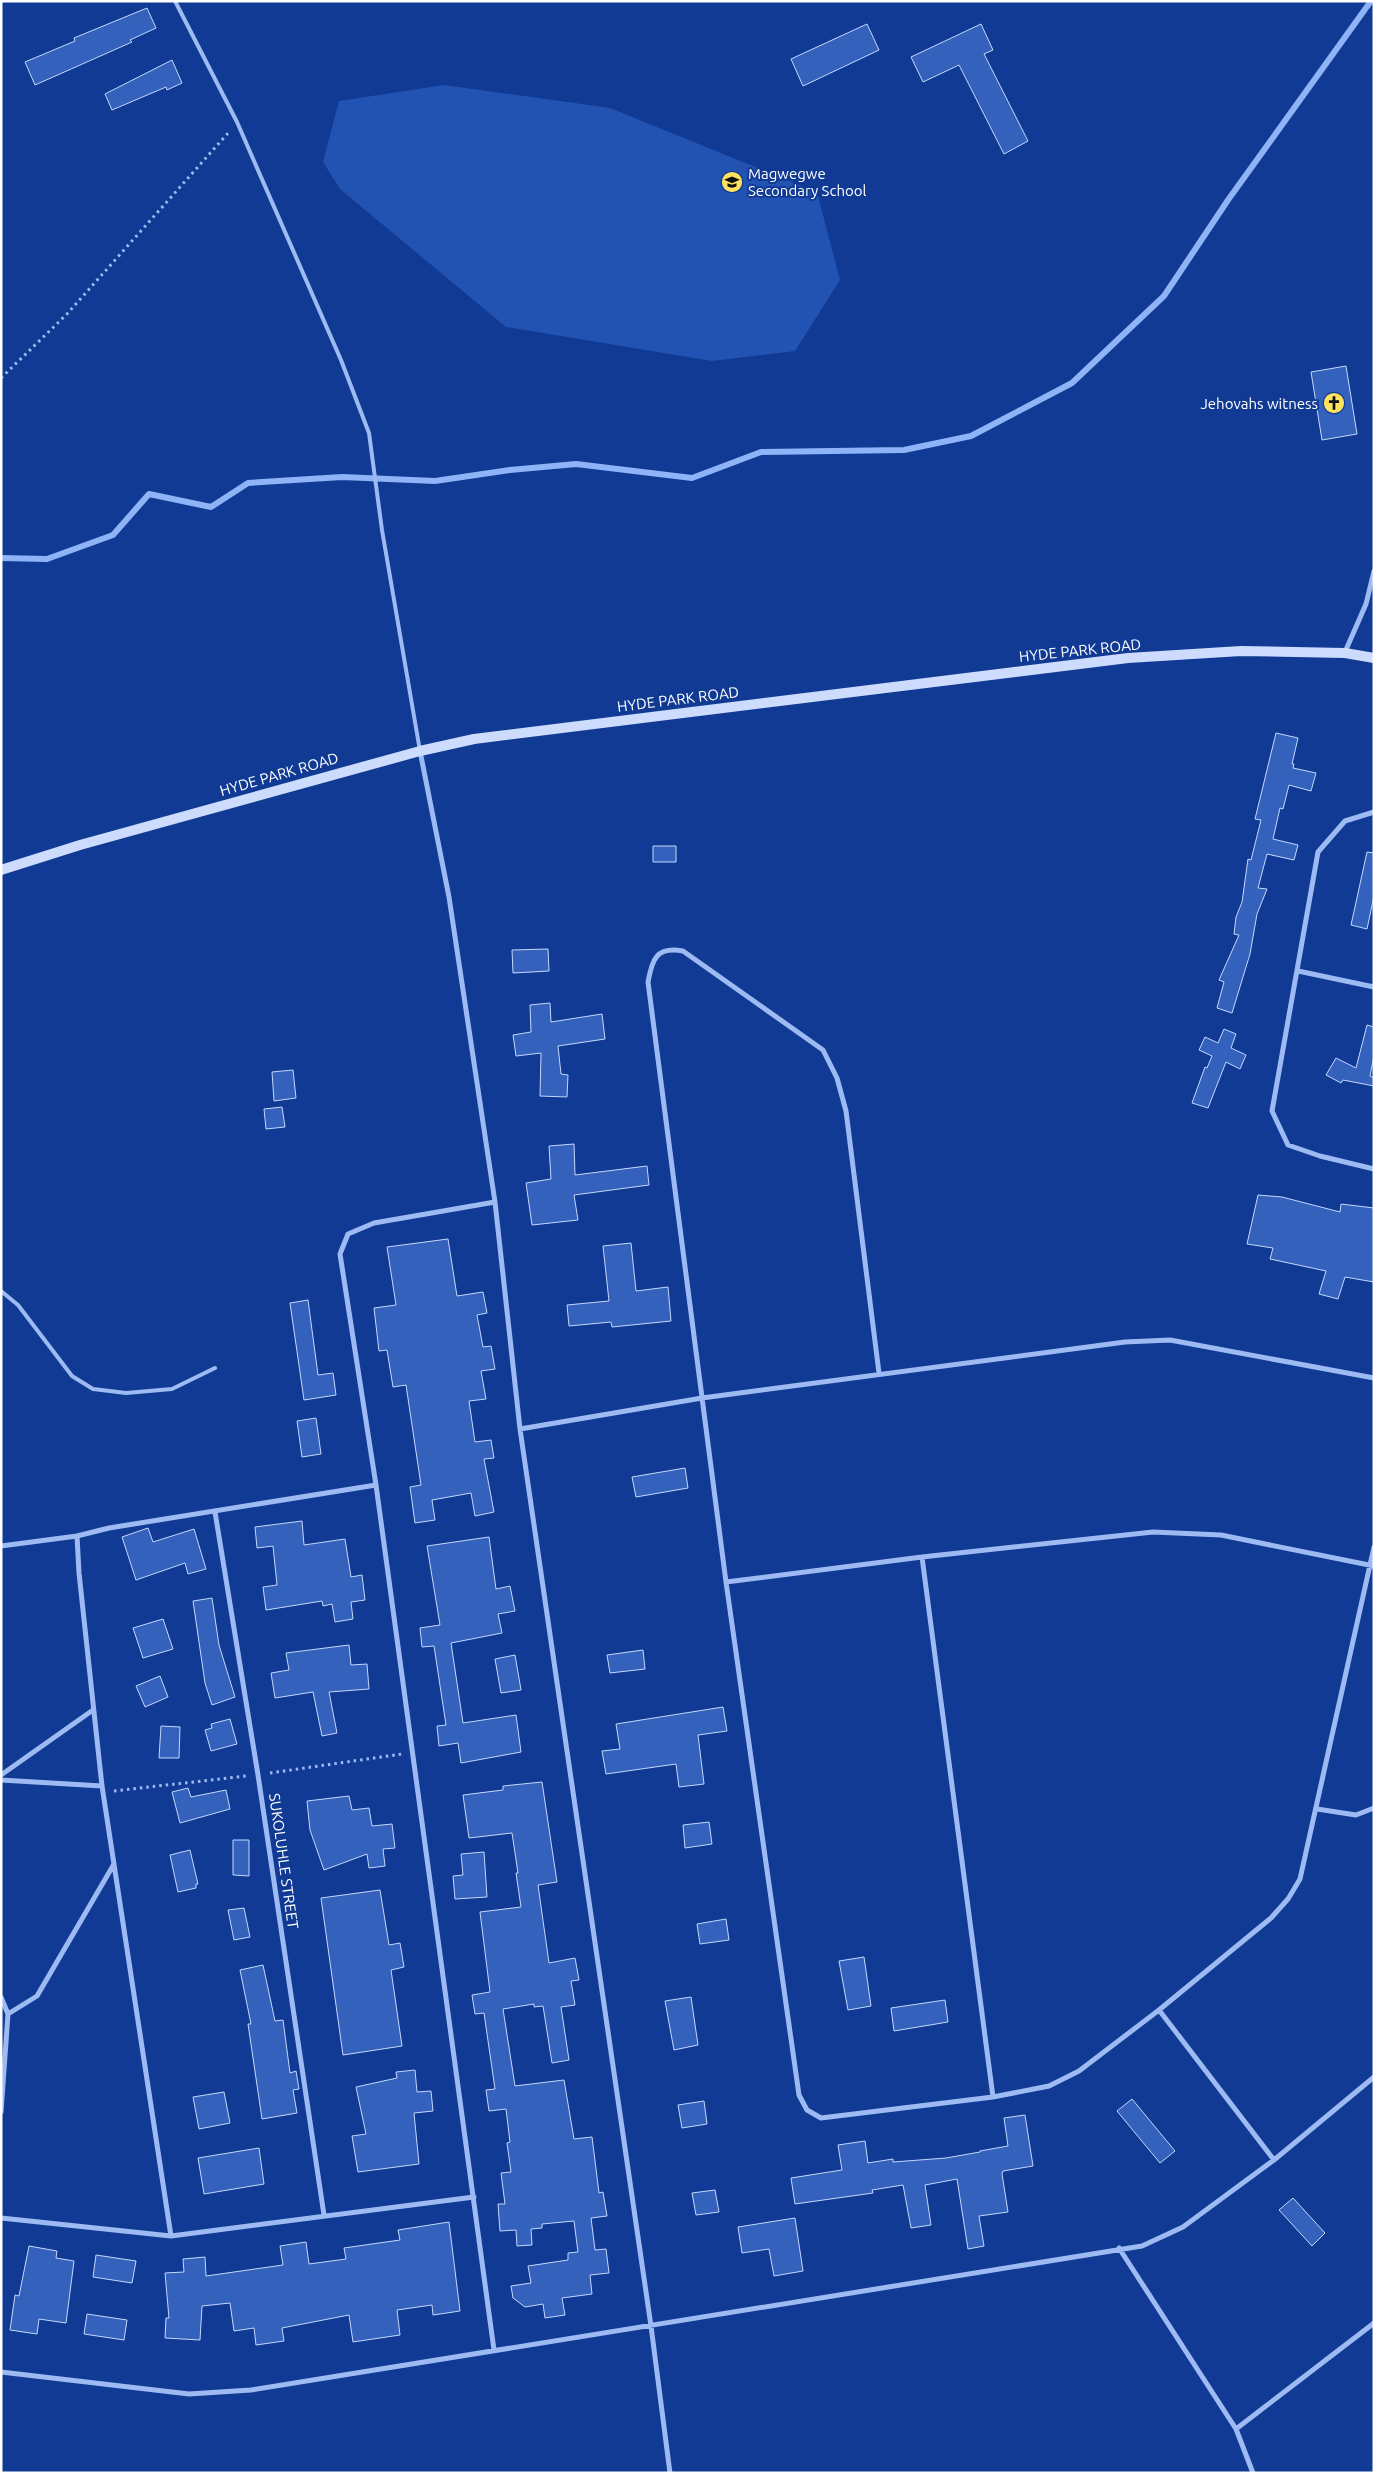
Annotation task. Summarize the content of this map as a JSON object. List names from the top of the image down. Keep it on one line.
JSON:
{"streets":{"street":["HYDE PARK ROAD","SUKOLUHLE STREET"]},"places":{"school or university":["Magwegwe Secondary School"],"church":["Jehovahs witness"]}}
